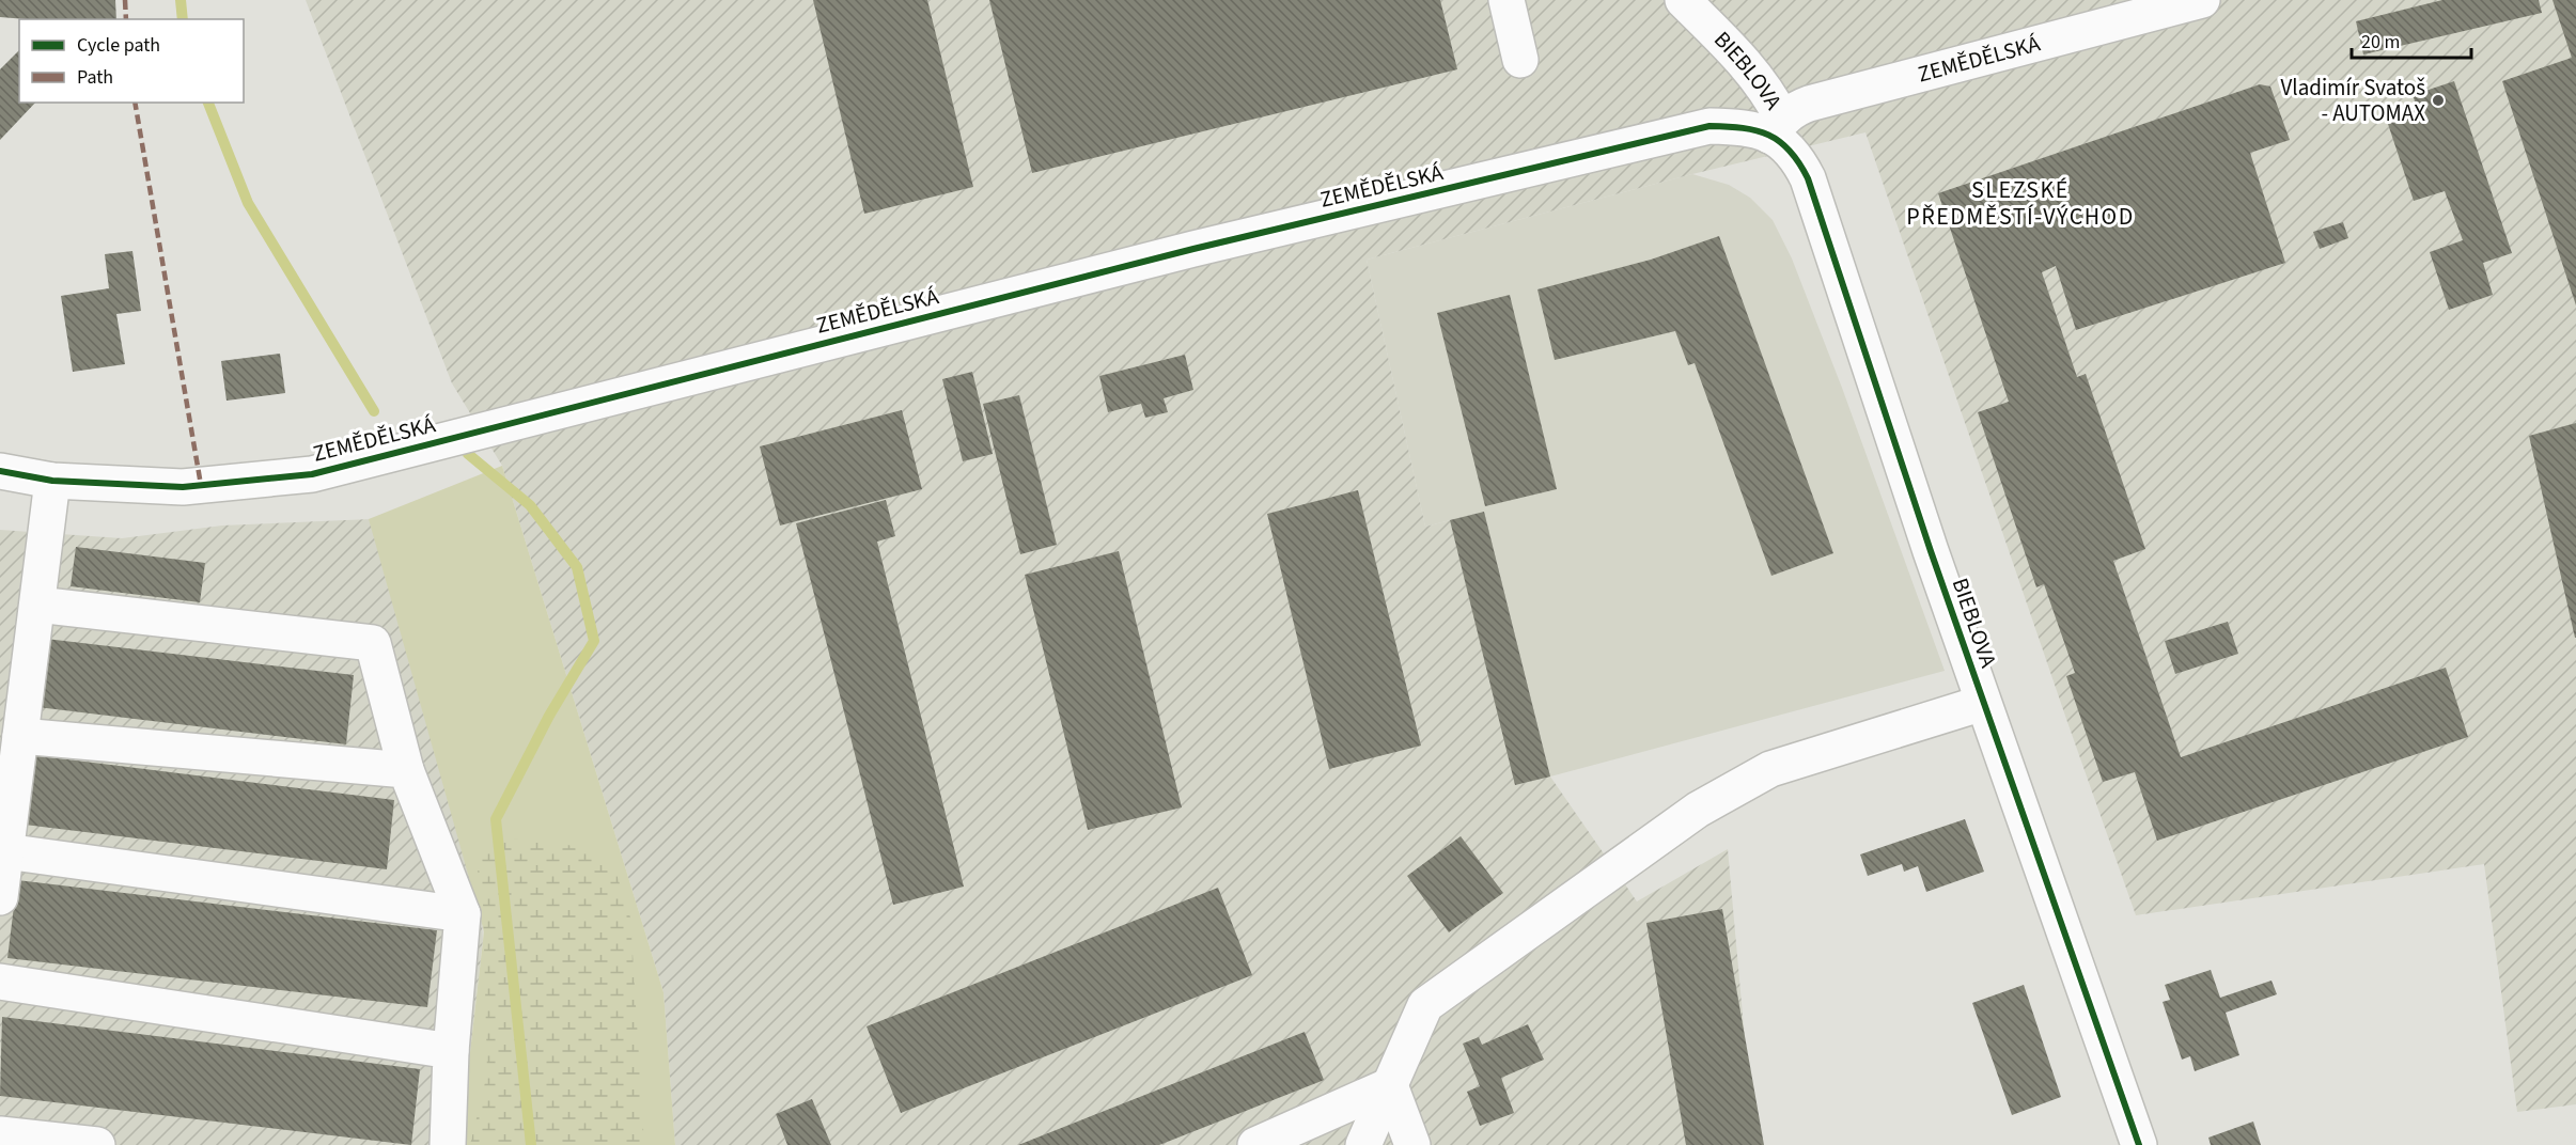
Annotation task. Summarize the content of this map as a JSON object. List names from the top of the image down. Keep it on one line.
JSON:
{"streets":{"street":["ZEMĚDĚLSKÁ","BIEBLOVA"]},"crossings":[["ZEMĚDĚLSKÁ","BIEBLOVA"]],"districts":["SLEZSKÉ PŘEDMĚSTÍ-VÝCHOD"],"places":["Vladimír Svatoš - AUTOMAX"],"legend":["Cycle path","Path"],"scale_bar":"20 m"}
